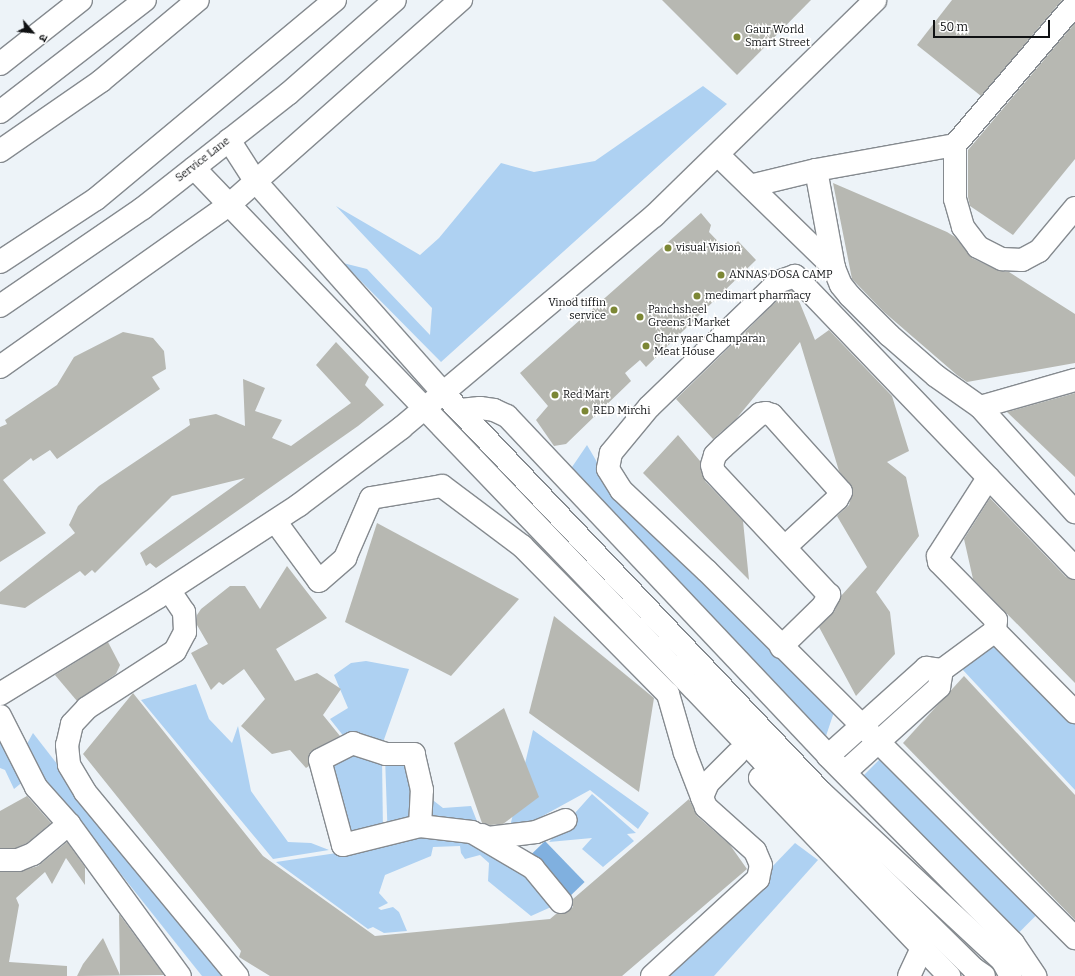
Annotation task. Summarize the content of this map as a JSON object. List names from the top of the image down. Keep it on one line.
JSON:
{"streets":{"street":["Service Lane"]},"places":["Gaur World Smart Street","visual Vision","ANNAS DOSA CAMP","medimart pharmacy","Vinod tiffin service","Panchsheel Greens 1 Market","Char yaar Champaran Meat House","Red Mart","RED Mirchi"],"scale_bar":"50 m","north":"bottom right"}
